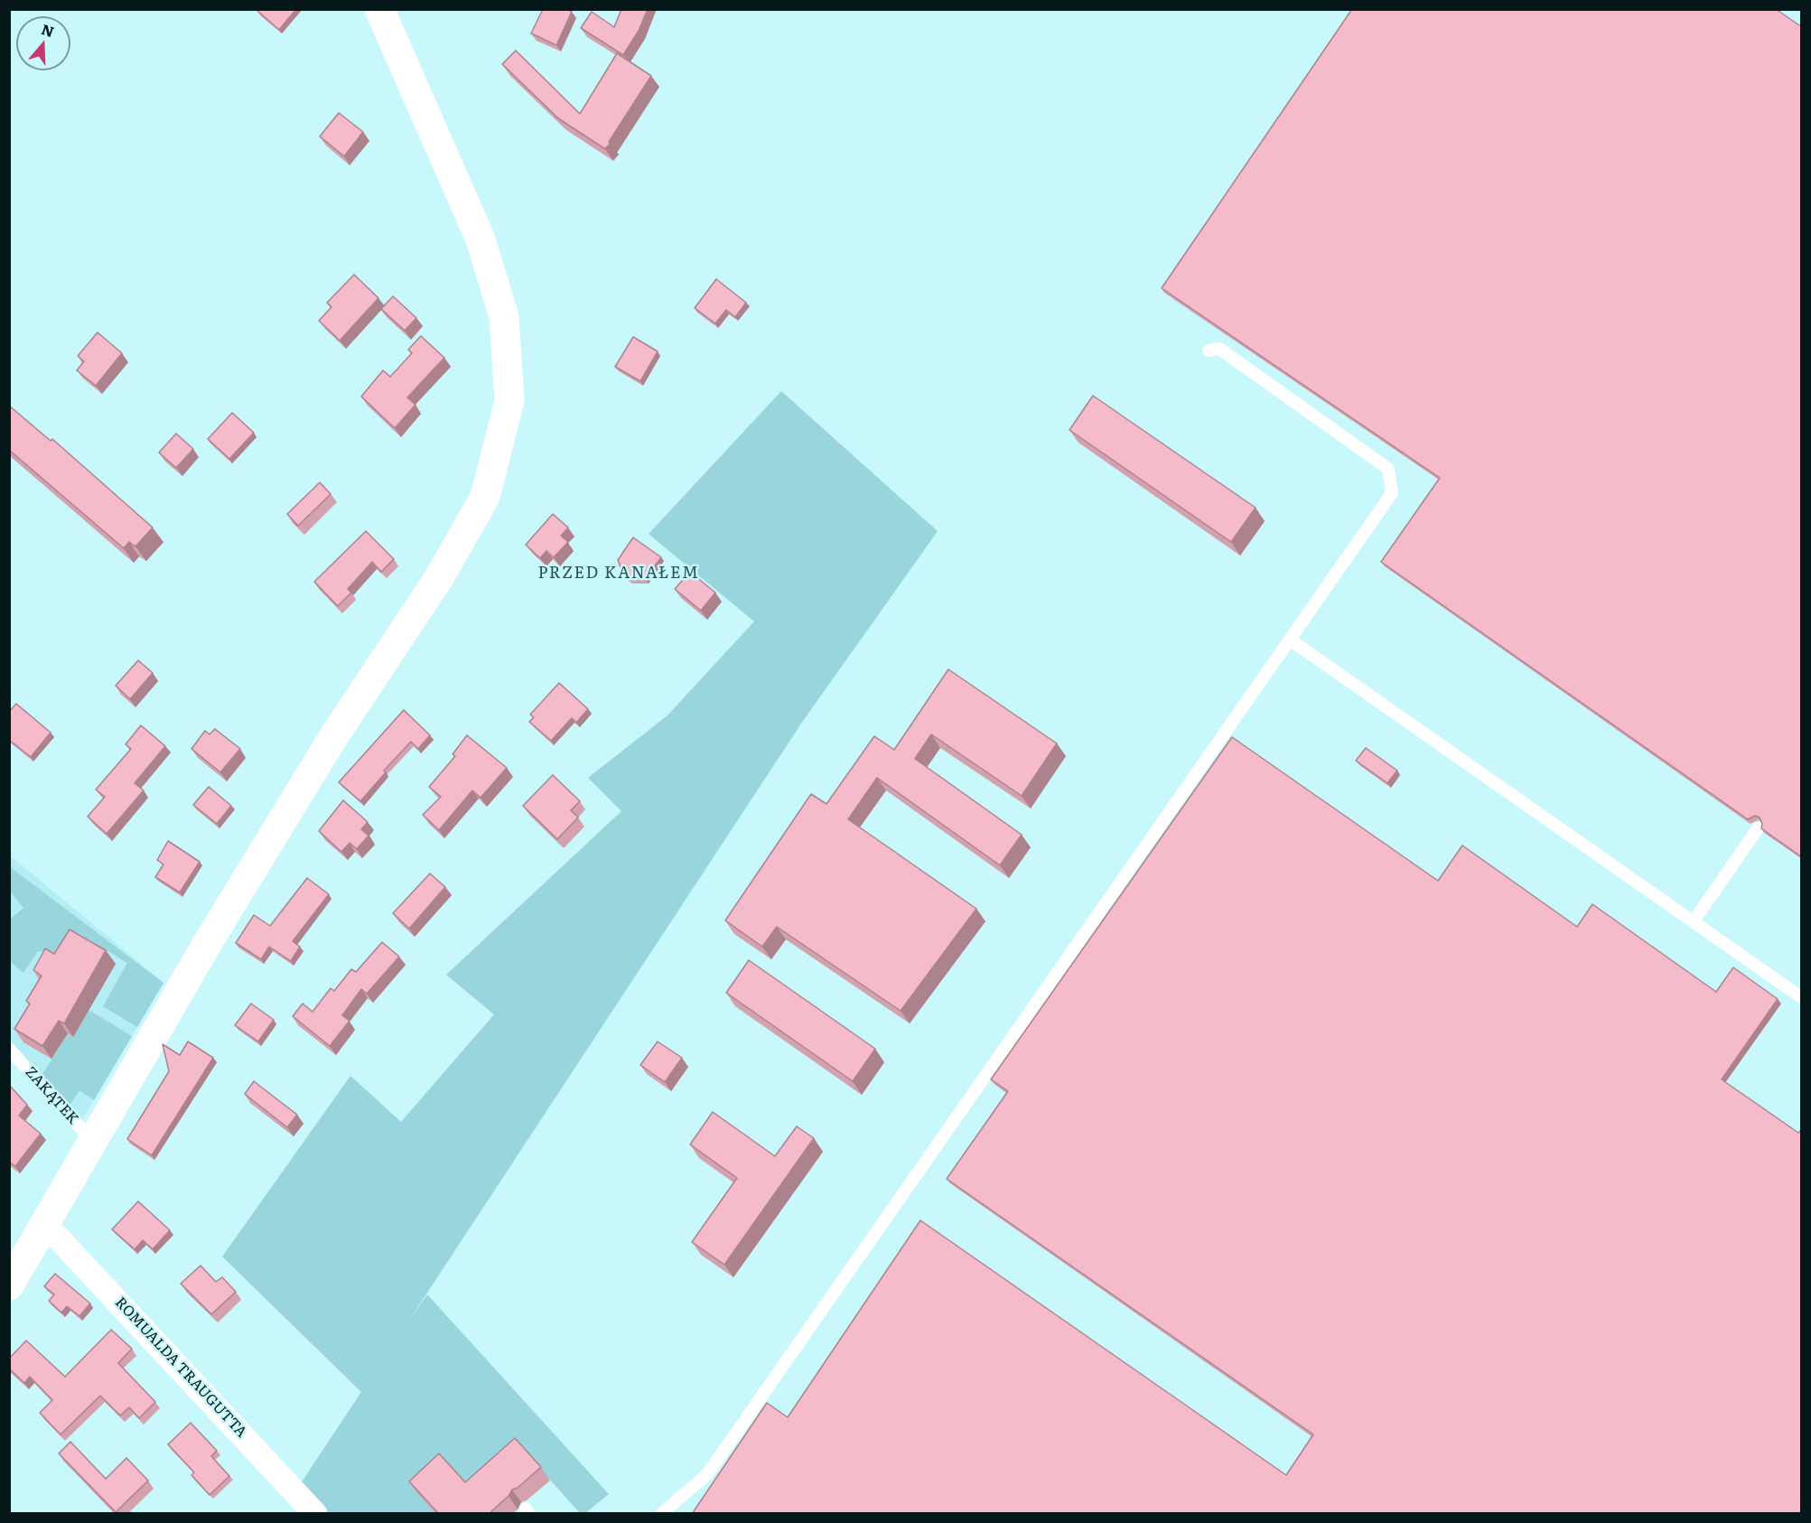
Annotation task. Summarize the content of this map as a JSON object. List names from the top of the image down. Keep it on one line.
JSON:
{"streets":{"street":["ROMUALDA TRAUGUTTA"],"lane":["ZAKĄTEK"]},"districts":["PRZED KANAŁEM"],"north":"top"}
